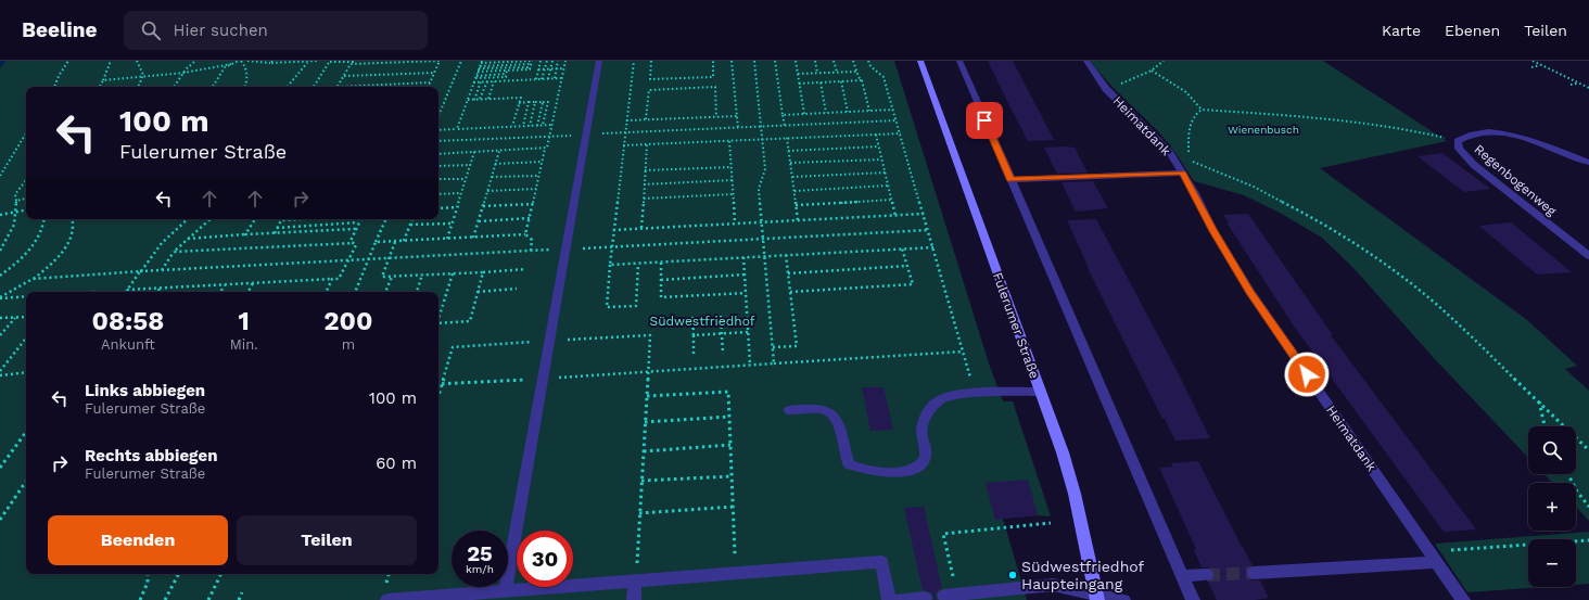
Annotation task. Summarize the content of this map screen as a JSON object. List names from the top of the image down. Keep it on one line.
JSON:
{"streets":{"main road":["Fulerumer Straße"],"street":["Heimatdank","Regenbogenweg"]},"parks":["Wienenbusch","Südwestfriedhof"],"places":["Südwestfriedhof Haupteingang"],"page":{"header":"Beeline","search":"Hier suchen","nav":["Karte","Ebenen","Teilen"],"turn":["100 m","Fulerumer Straße"],"eta":["08:58","Ankunft","1","Min.","200","m"],"list":[{"name":"Links abbiegen","note":"Fulerumer Straße","value":"100 m"},{"name":"Rechts abbiegen","note":"Fulerumer Straße","value":"60 m"}],"map_buttons":["+","−"],"buttons":["Beenden","Teilen"],"speed":"25 km/h","limit":"30"}}
